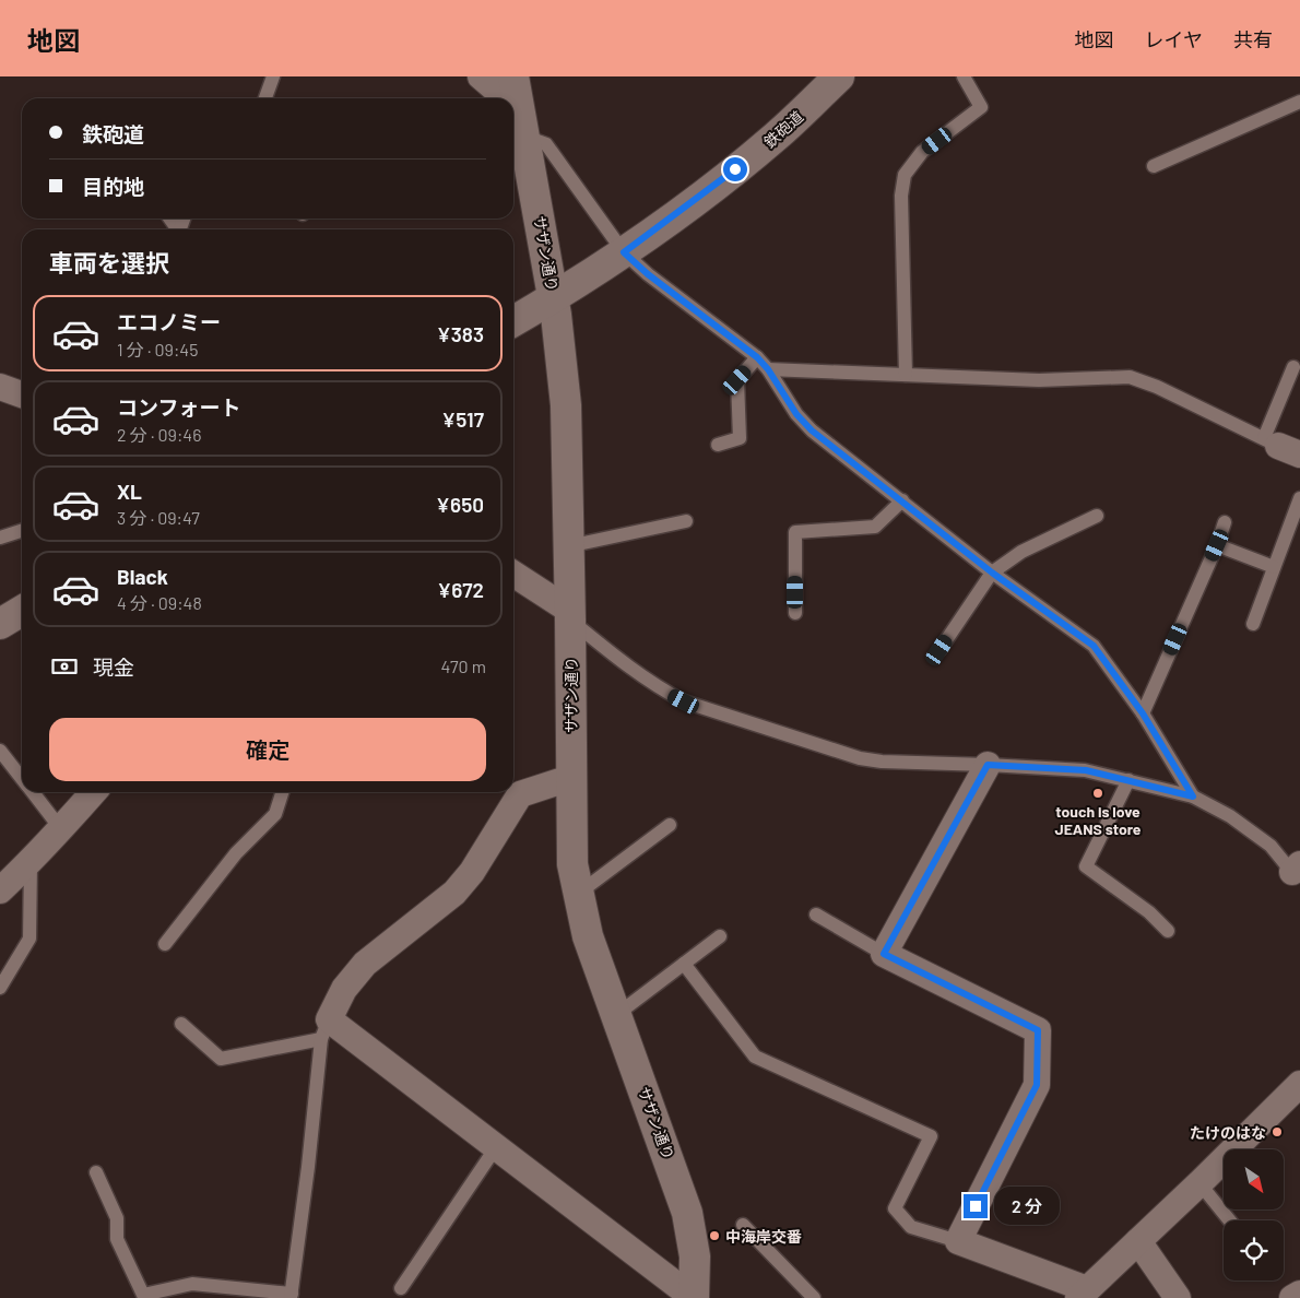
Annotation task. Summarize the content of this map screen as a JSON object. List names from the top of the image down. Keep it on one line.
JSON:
{"streets":{"street":["鉄砲道","サザン通り"]},"crossings":[["鉄砲道","サザン通り"]],"places":["touch is love JEANS store","たけのはな","中海岸交番"],"north":"bottom right","page":{"header":"地図","nav":["地図","レイヤ","共有"],"banner":["鉄砲道","目的地"],"heading":"車両を選択","list":[{"name":"エコノミー","note":"1 分 · 09:45","value":"¥383"},{"name":"コンフォート","note":"2 分 · 09:46","value":"¥517"},{"name":"XL","note":"3 分 · 09:47","value":"¥650"},{"name":"Black","note":"4 分 · 09:48","value":"¥672"}],"pay":["現金","470 m"],"buttons":"確定","bubble":"2 分"}}
